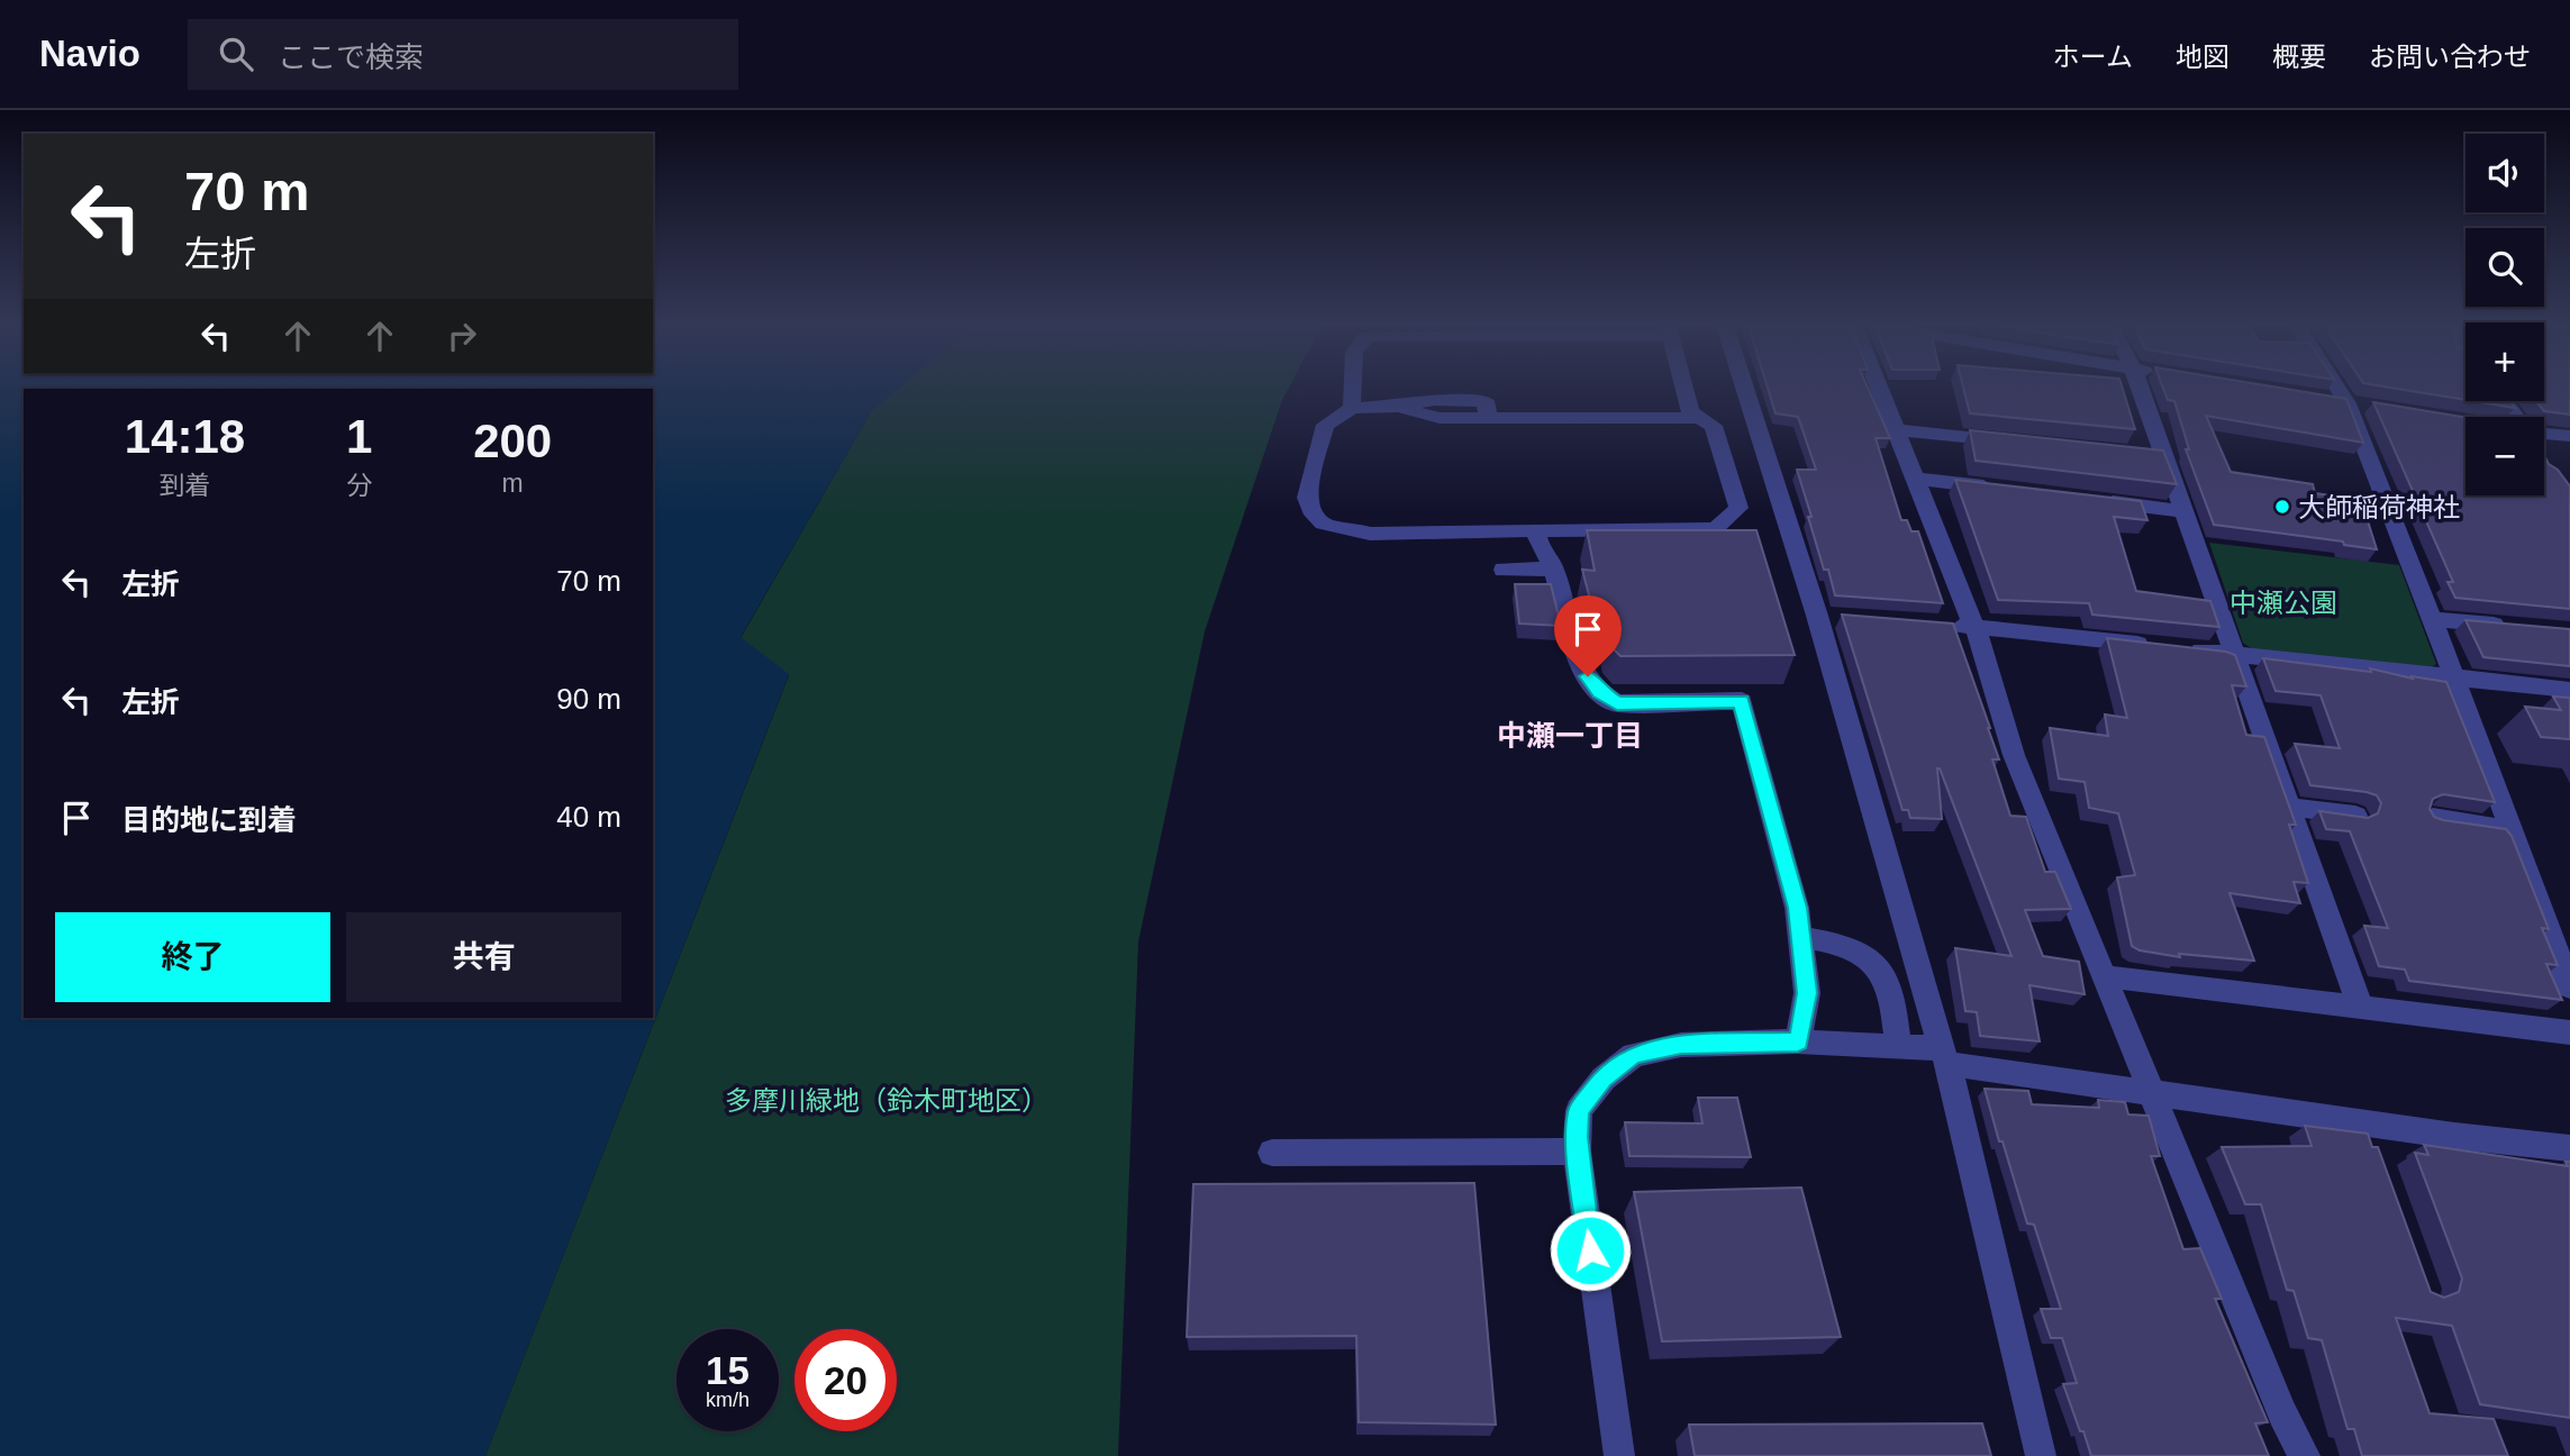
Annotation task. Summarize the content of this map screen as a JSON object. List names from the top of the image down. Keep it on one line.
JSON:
{"districts":["中瀬一丁目"],"parks":["中瀬公園","多摩川緑地（鈴木町地区）"],"places":["大師稲荷神社"],"page":{"header":"Navio","search":"ここで検索","nav":["ホーム","地図","概要","お問い合わせ"],"map_buttons":["+","−"],"turn":["70 m","左折"],"eta":["14:18","到着","1","分","200","m"],"list":[{"name":"左折","value":"70 m"},{"name":"左折","value":"90 m"},{"name":"目的地に到着","value":"40 m"}],"buttons":["終了","共有"],"speed":"15 km/h","limit":"20"}}
